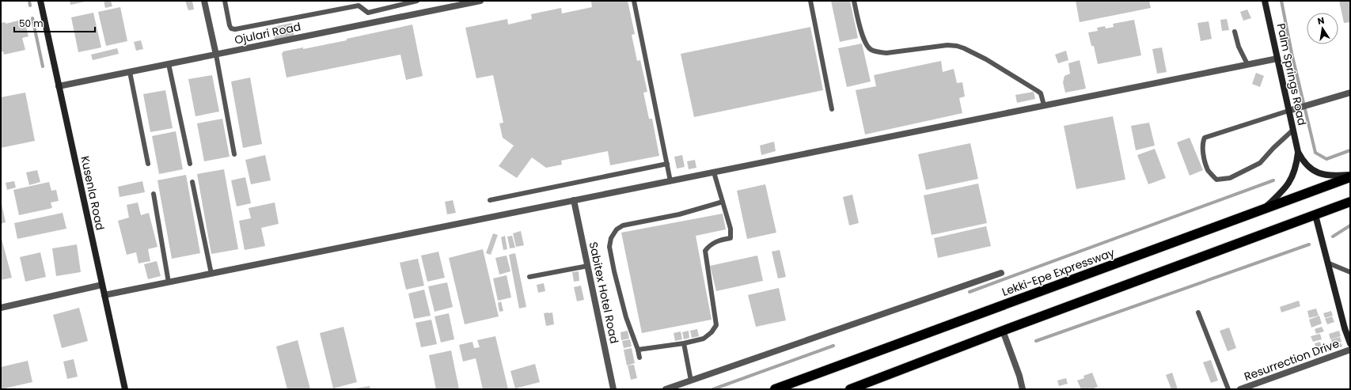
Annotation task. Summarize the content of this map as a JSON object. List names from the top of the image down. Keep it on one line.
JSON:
{"streets":{"highway":["Lekki-Epe Expressway"],"street":["Ojulari Road","Palm Springs Road","Kusenla Road","Sabitex Hotel Road","Resurrection Drive"]},"crossings":[["Ojulari Road","Kusenla Road"],["Palm Springs Road","Lekki-Epe Expressway"]],"scale_bar":"50 m","north":"top"}
